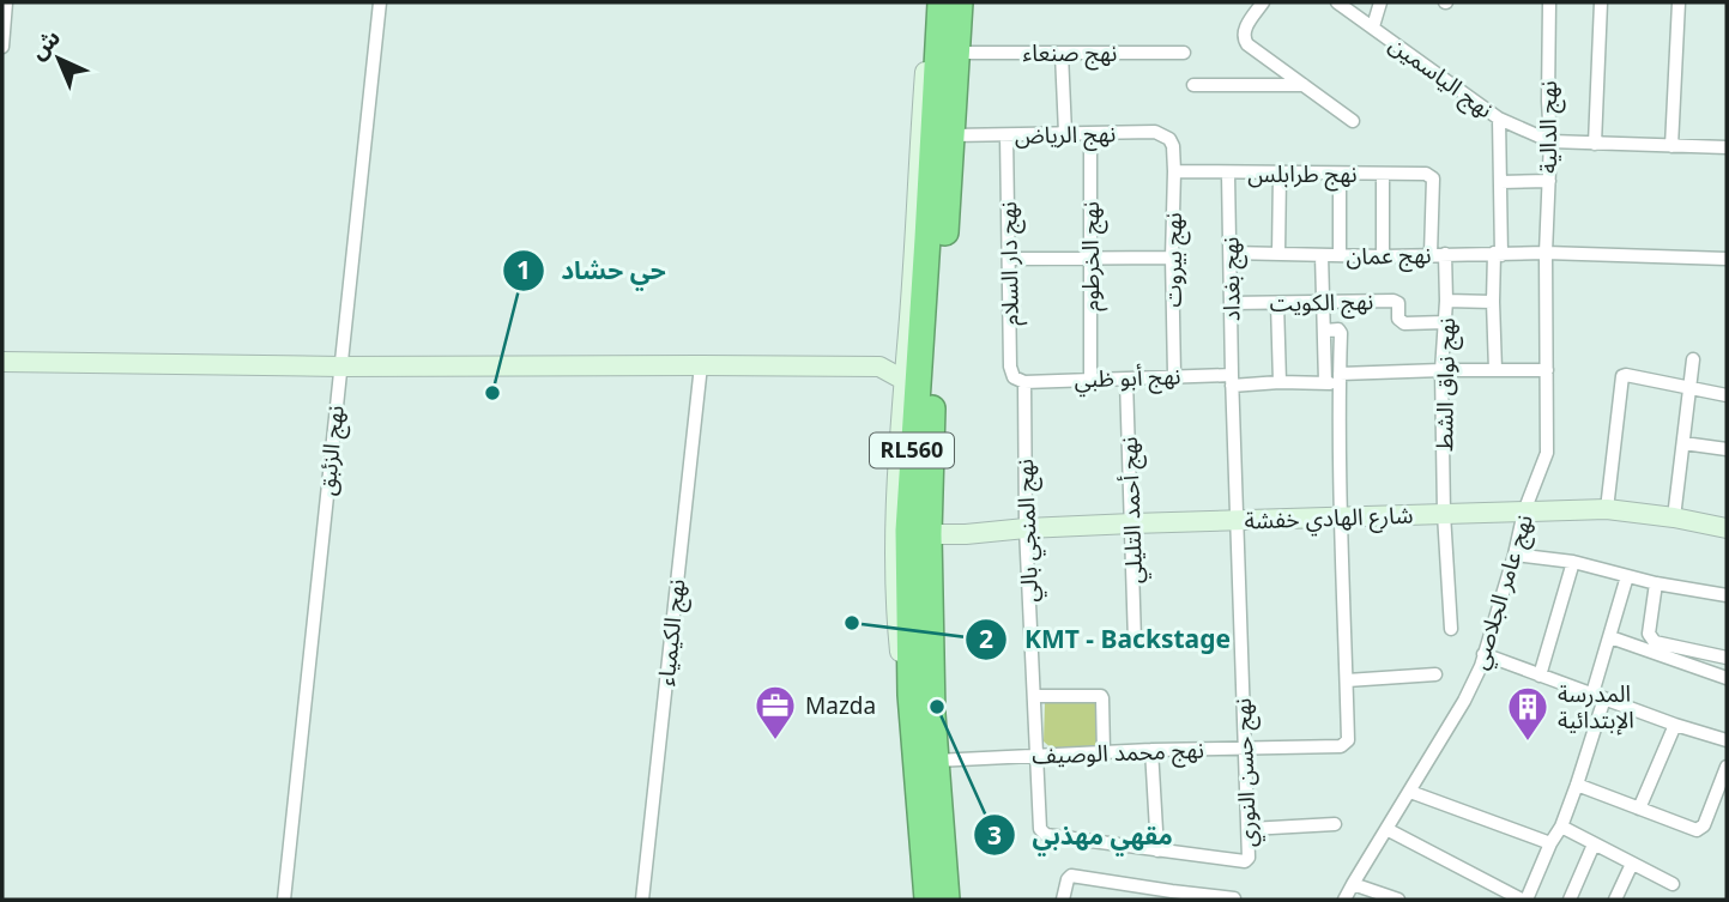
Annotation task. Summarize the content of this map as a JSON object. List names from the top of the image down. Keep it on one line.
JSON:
{"streets":{"highway":["RL560"],"street":["نهج صنعاء","نهج الياسمين","نهج الدالية","نهج الرياض","نهج طرابلس","نهج عمان","نهج الخرطوم","نهج بيروت","نهج دار السلام","نهج بغداد","نهج الكويت","نهج أبو ظبي","نهج نواق الشط","نهج الزئبق","نهج أحمد التليلي","شارع الهادي خفشة","نهج المنجي بالي","نهج عامر الجلاصي","نهج الكيمياء","نهج محمد الوصيف","نهج حسن النوري"]},"crossings":[["نهج صنعاء","RL560"],["نهج الياسمين","نهج الدالية"],["نهج الدالية","نهج عمان"],["نهج الدالية","نهج عامر الجلاصي"],["نهج الرياض","نهج الخرطوم"],["نهج الرياض","نهج بيروت"],["نهج الرياض","نهج دار السلام"],["نهج الرياض","RL560"],["نهج طرابلس","نهج بيروت"],["نهج طرابلس","نهج بغداد"],["نهج طرابلس","نهج نواق الشط"],["نهج عمان","نهج بغداد"],["نهج عمان","نهج نواق الشط"],["نهج عمان","نهج عامر الجلاصي"],["نهج الخرطوم","نهج أبو ظبي"],["نهج بيروت","نهج أبو ظبي"],["نهج دار السلام","نهج أبو ظبي"],["نهج دار السلام","نهج المنجي بالي"],["نهج بغداد","نهج الكويت"],["نهج بغداد","نهج أبو ظبي"],["نهج بغداد","نهج حسن النوري"],["نهج الكويت","نهج نواق الشط"],["نهج أبو ظبي","نهج نواق الشط"],["نهج أبو ظبي","نهج أحمد التليلي"],["نهج أبو ظبي","نهج المنجي بالي"],["نهج أبو ظبي","نهج عامر الجلاصي"],["نهج أبو ظبي","نهج حسن النوري"],["نهج نواق الشط","شارع الهادي خفشة"],["RL560","شارع الهادي خفشة"],["RL560","نهج محمد الوصيف"],["نهج أحمد التليلي","شارع الهادي خفشة"],["شارع الهادي خفشة","نهج المنجي بالي"],["شارع الهادي خفشة","نهج عامر الجلاصي"],["شارع الهادي خفشة","نهج حسن النوري"],["نهج المنجي بالي","نهج محمد الوصيف"],["نهج المنجي بالي","نهج حسن النوري"],["نهج محمد الوصيف","نهج حسن النوري"]],"places":{"other":["حي حشاد","KMT - Backstage","مقهي مهذبي"],"office":["Mazda"],"building":["المدرسة الإبتدائية"]},"north":"top left"}
